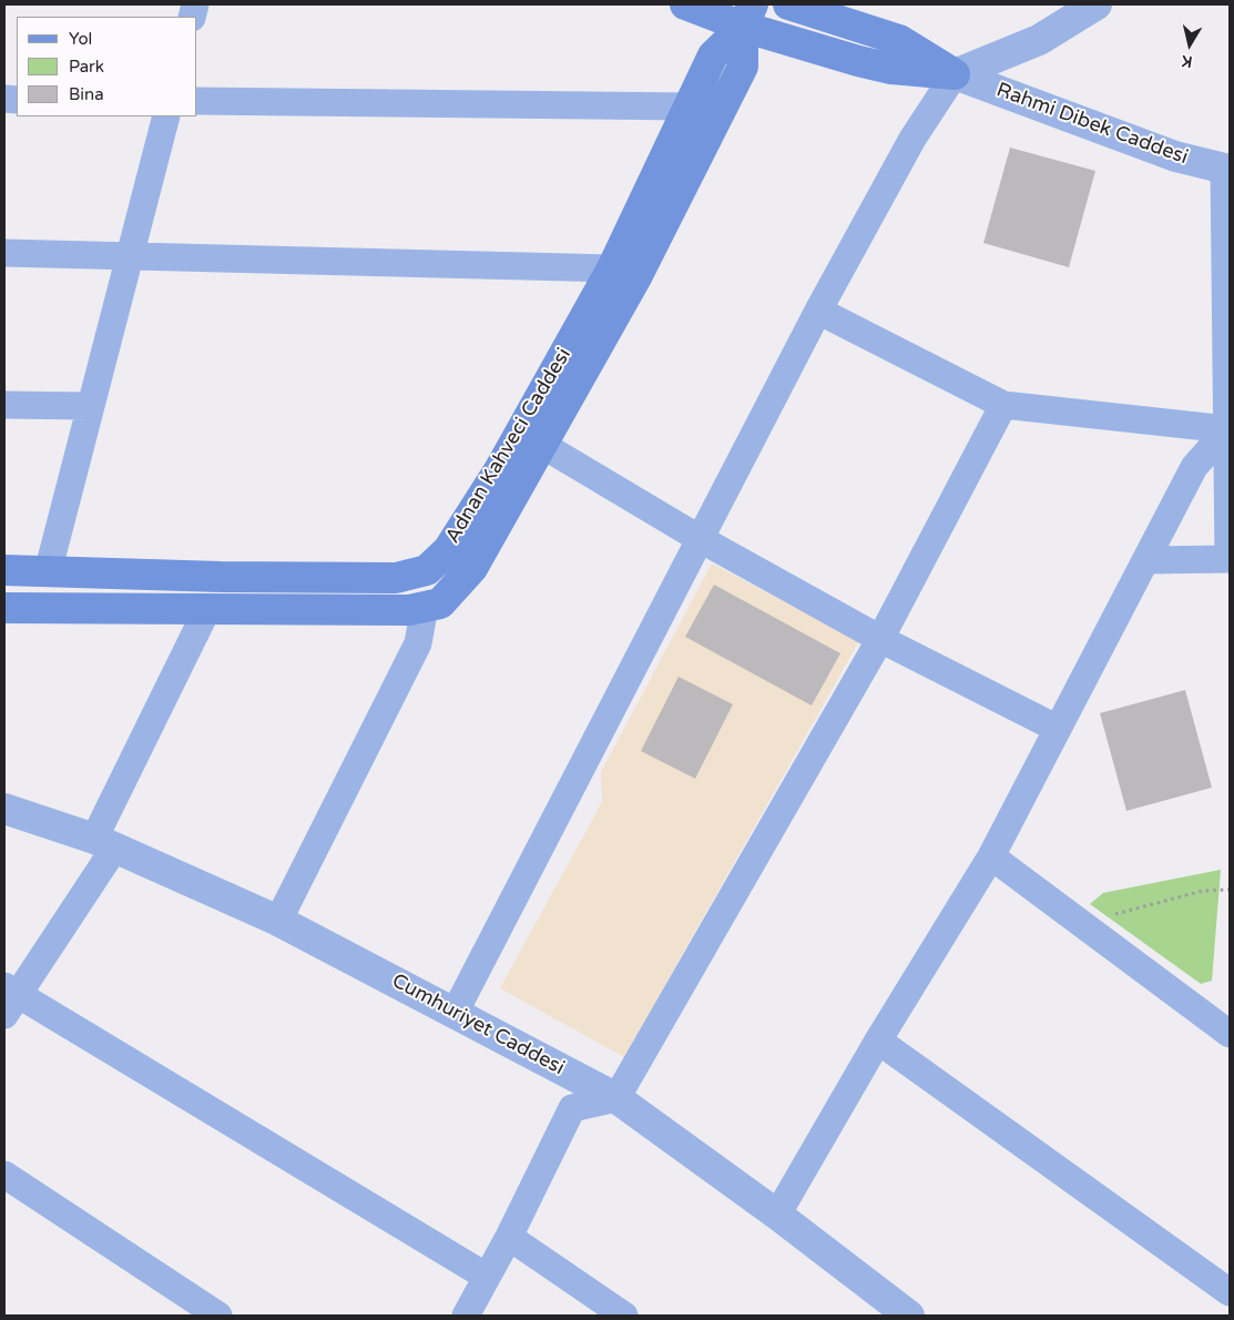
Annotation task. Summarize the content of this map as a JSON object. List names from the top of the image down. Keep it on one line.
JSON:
{"streets":{"main road":["Rahmi Dibek Caddesi","Adnan Kahveci Caddesi"],"street":["Cumhuriyet Caddesi"]},"crossings":[["Rahmi Dibek Caddesi","Adnan Kahveci Caddesi"]],"legend":["Yol","Park","Bina"],"north":"bottom"}
